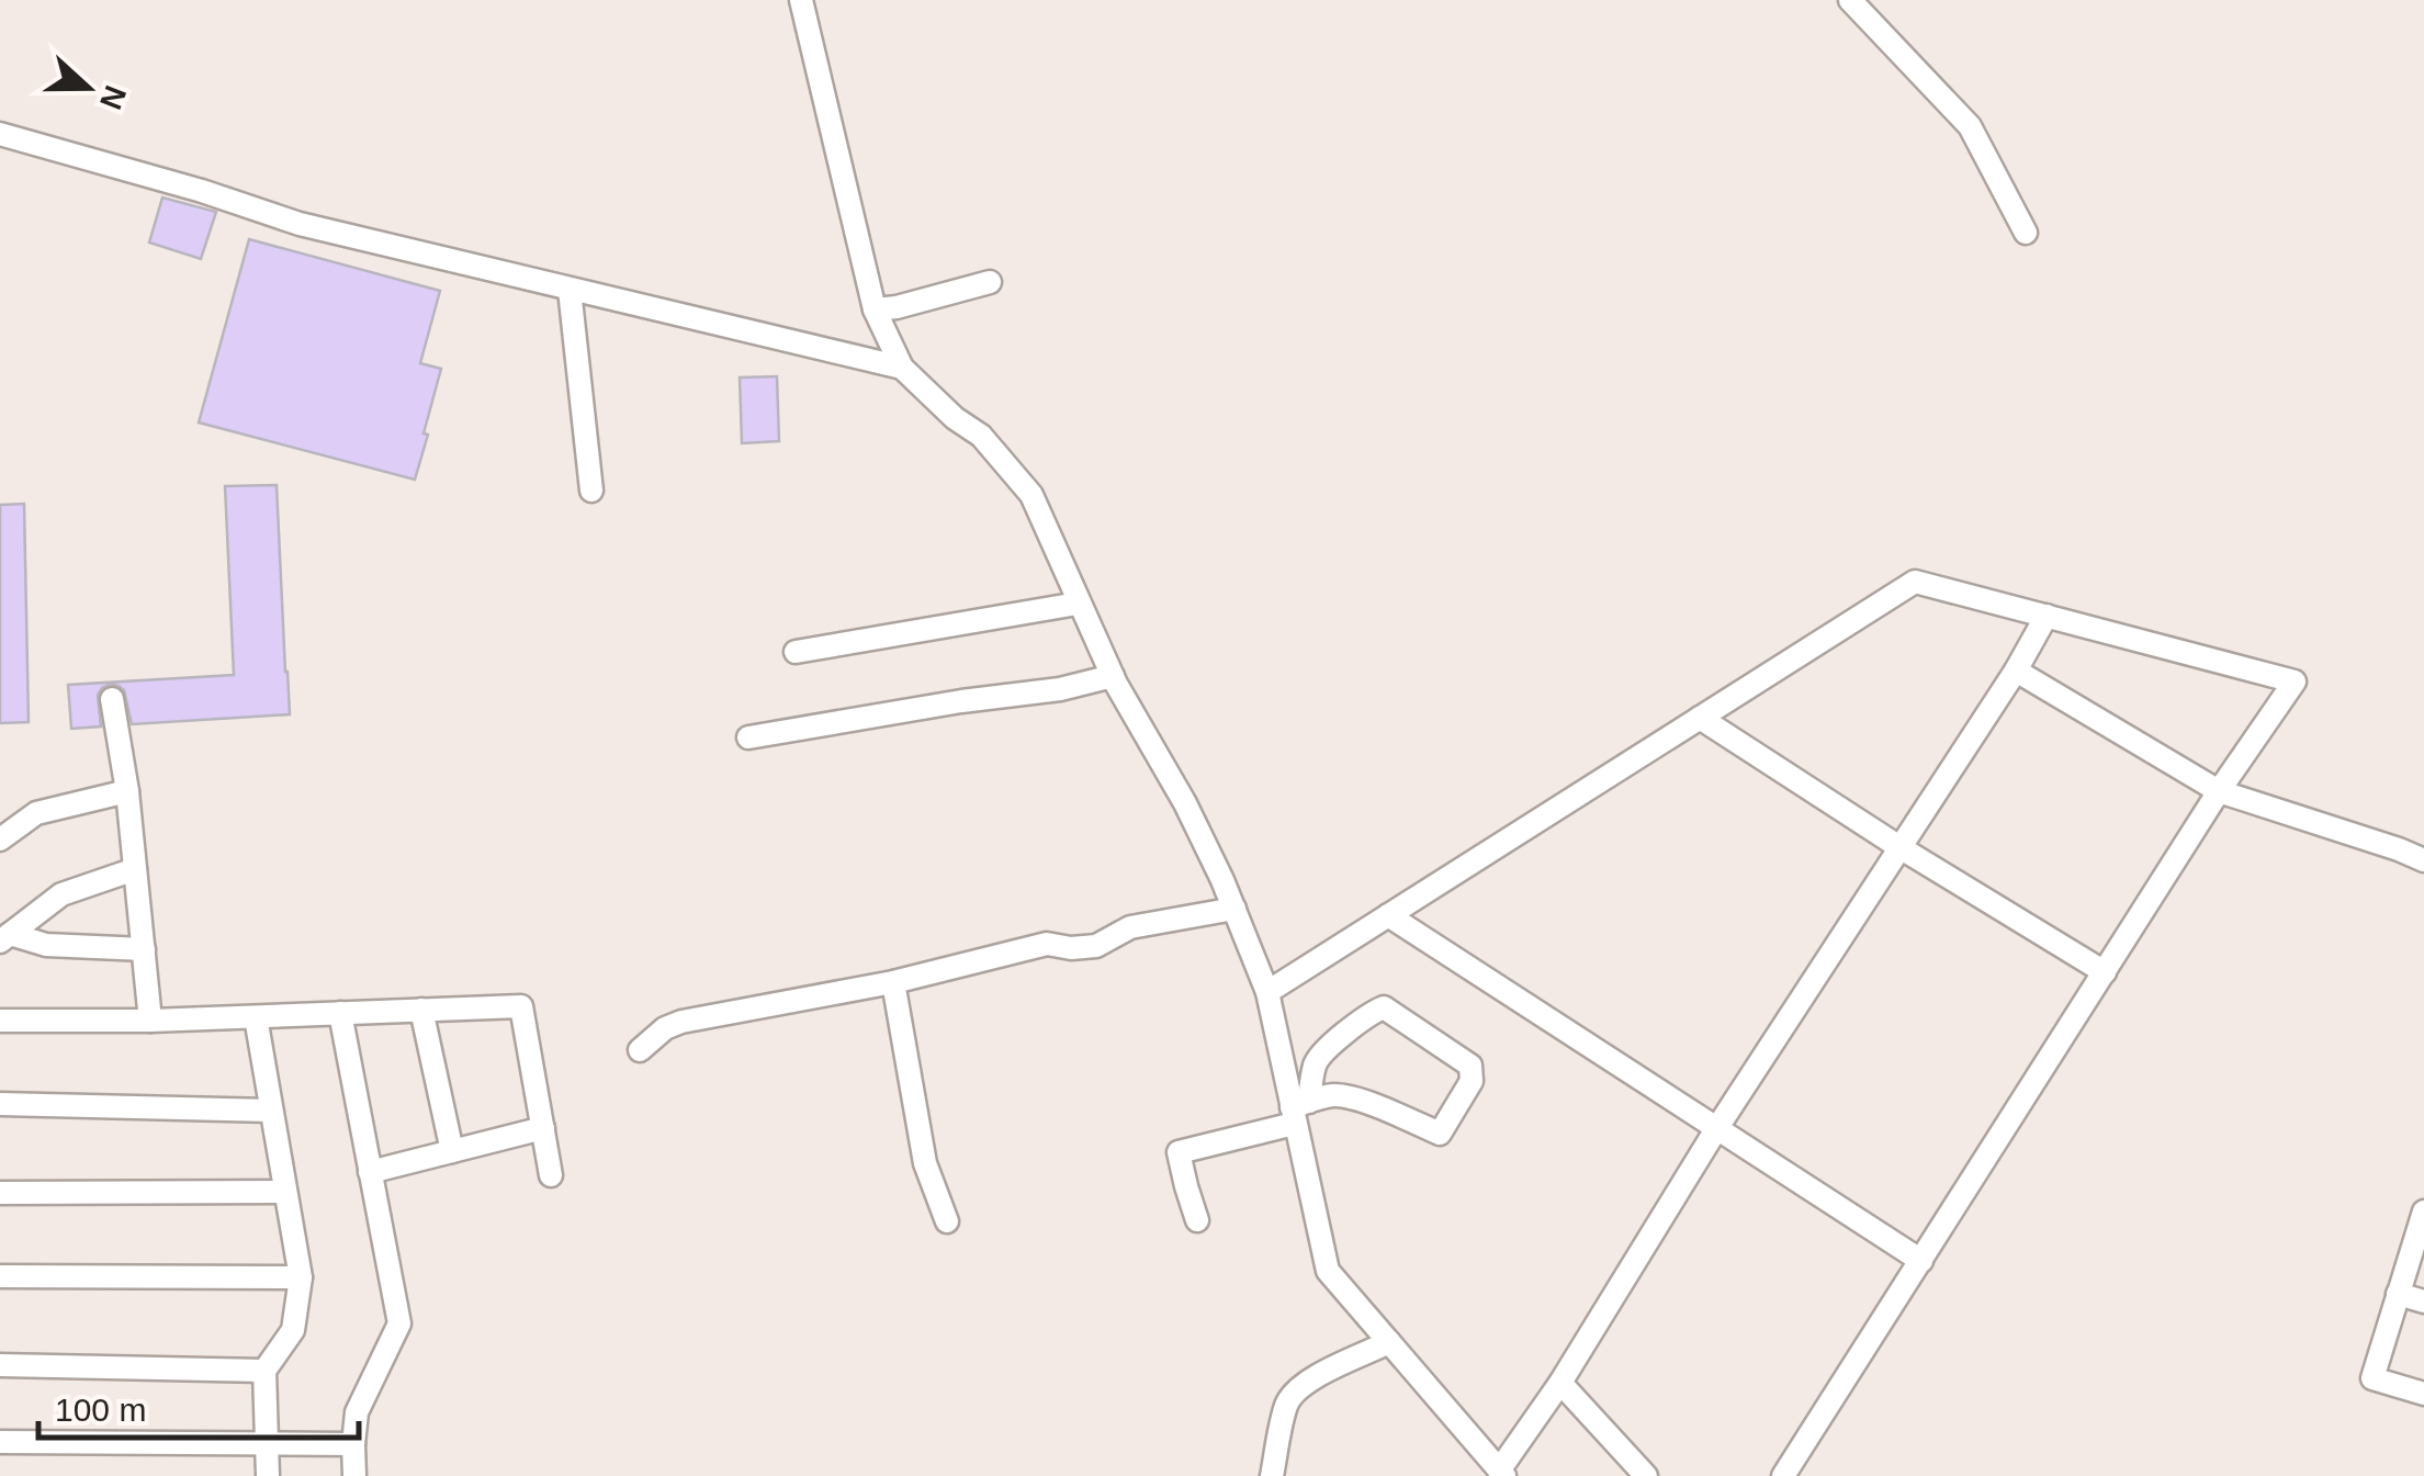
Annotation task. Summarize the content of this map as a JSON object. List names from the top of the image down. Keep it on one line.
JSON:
{"scale_bar":"100 m","north":"right"}
